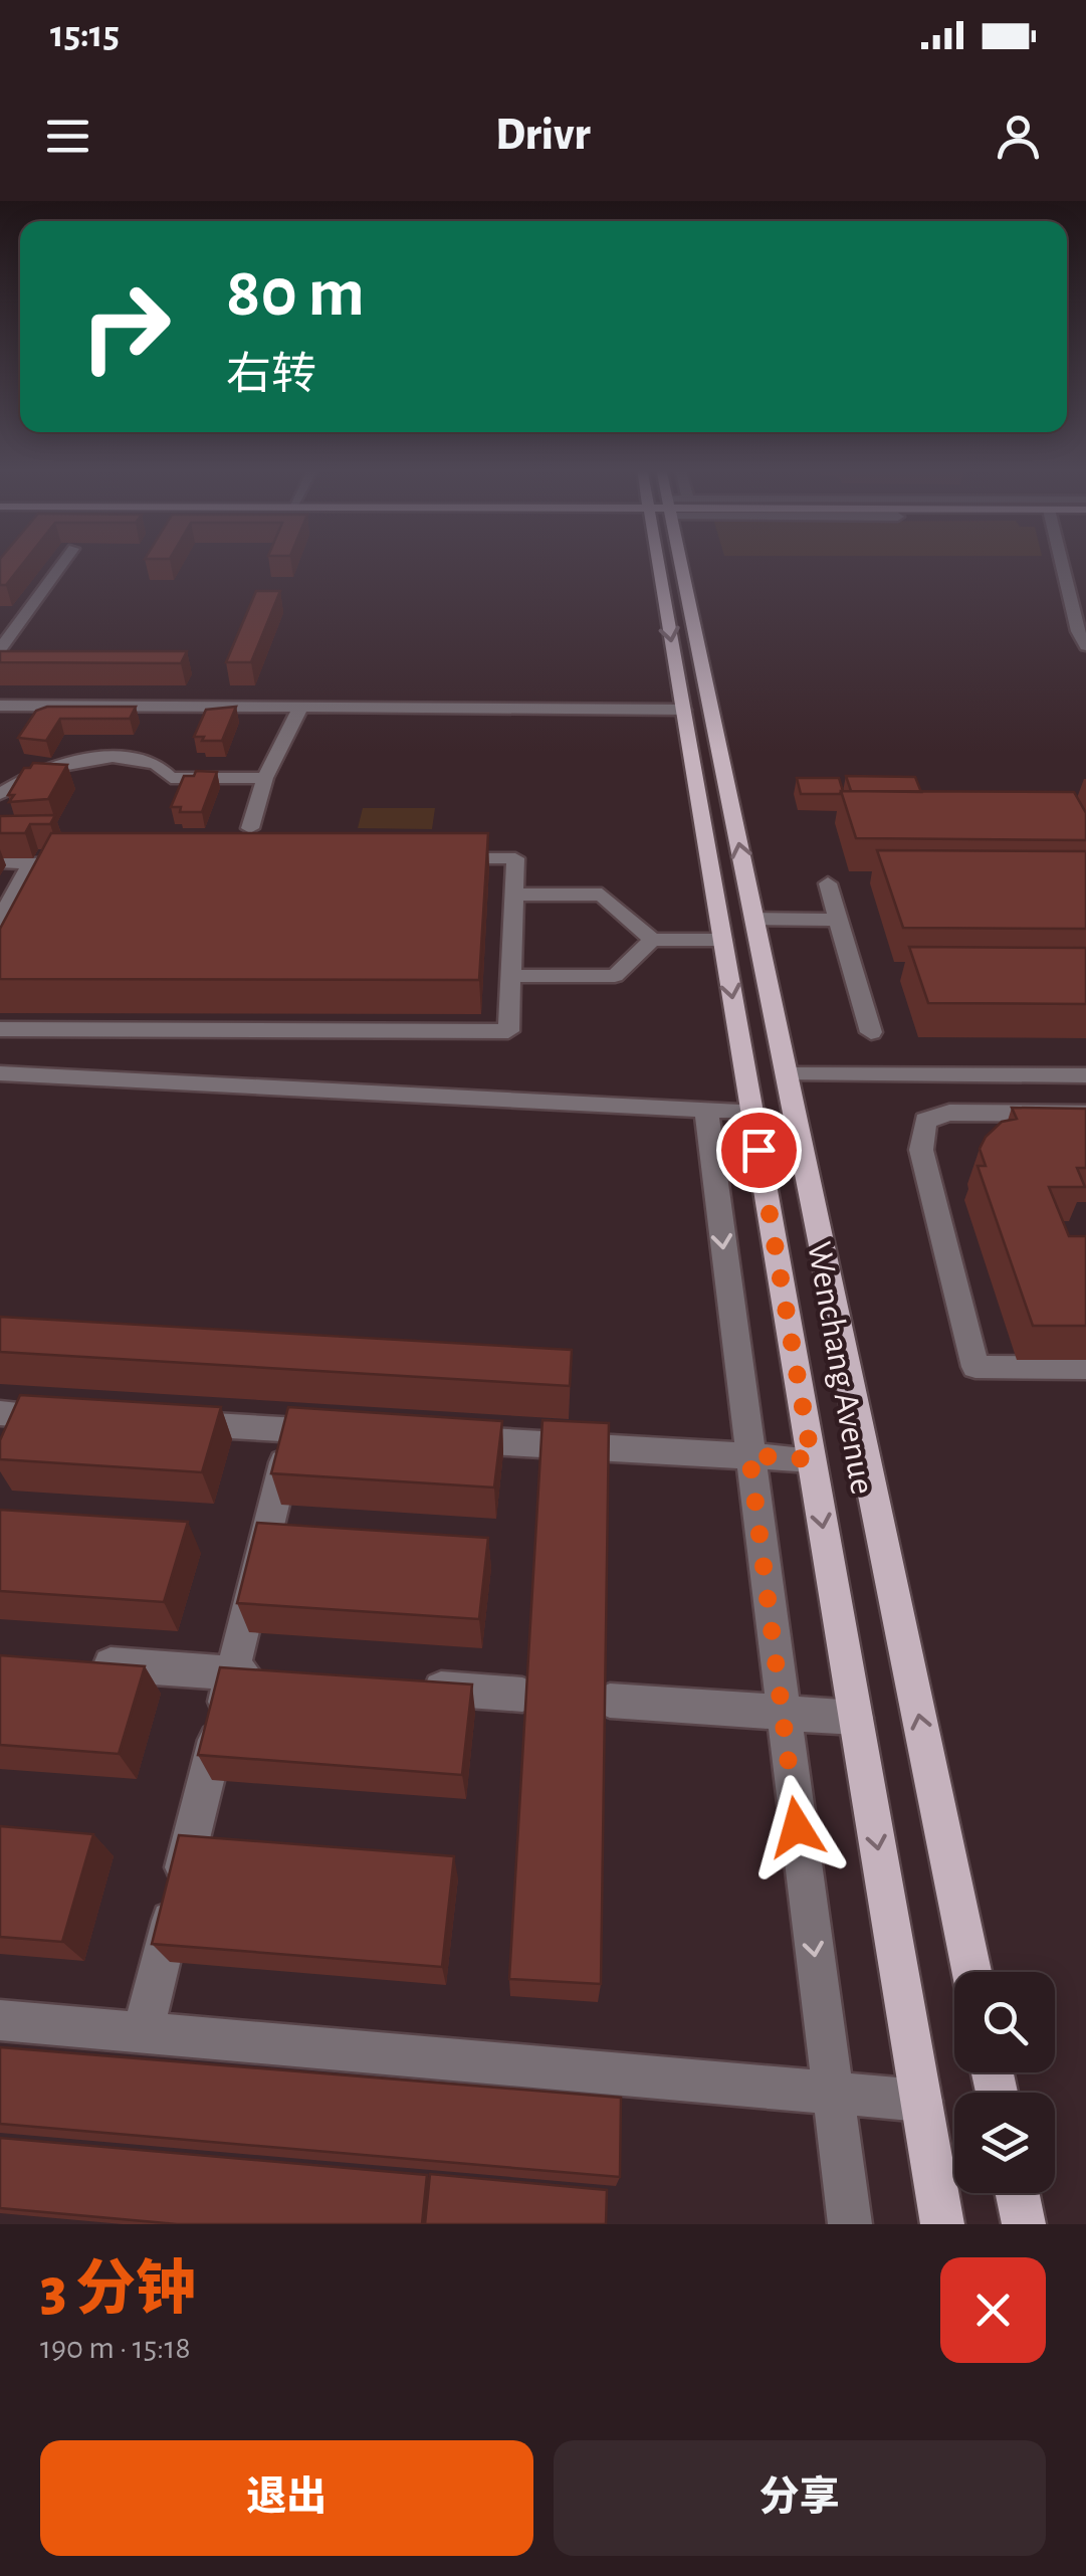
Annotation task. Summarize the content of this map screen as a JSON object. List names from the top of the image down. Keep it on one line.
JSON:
{"streets":{"main road":["Wenchang Avenue"]},"page":{"status":"15:15","header":"Drivr","turn":["80 m","右转"],"heading":["3 分钟","190 m · 15:18"],"buttons":["退出","分享"]}}
